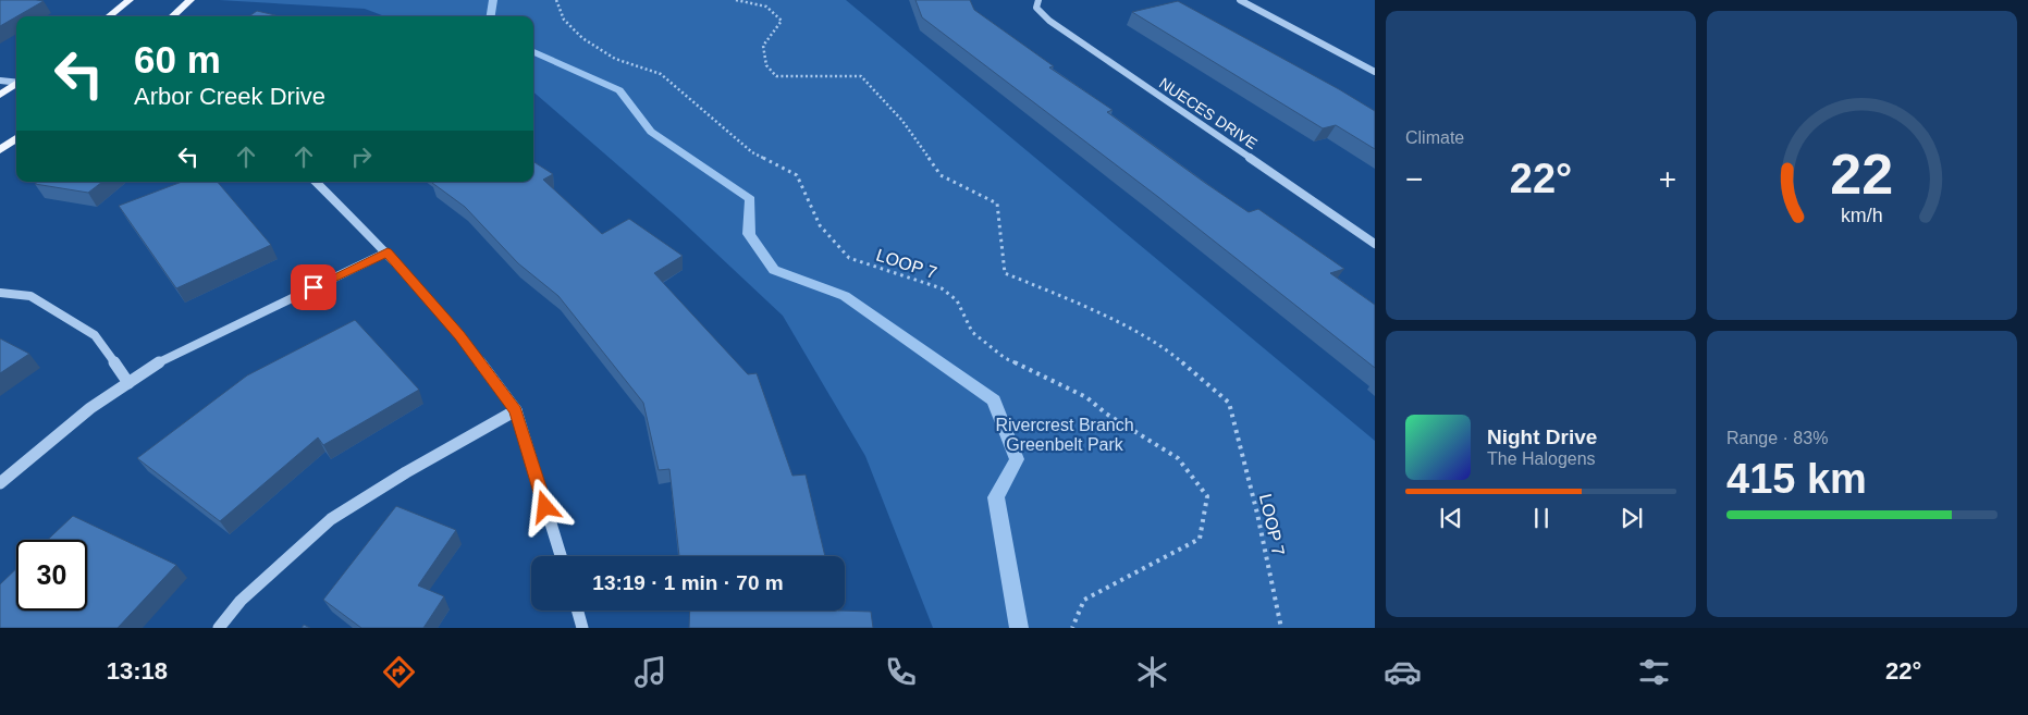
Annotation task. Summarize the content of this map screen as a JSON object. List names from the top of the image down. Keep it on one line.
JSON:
{"streets":{"street":["NUECES DRIVE"],"path":["LOOP 7"]},"parks":["Rivercrest Branch Greenbelt Park"],"page":{"tile":["Climate",["Range · 83%","415 km"]],"turn":["60 m","Arbor Creek Drive"],"heat":["−","22°","+"],"song":["Night Drive","The Halogens"],"limit":"30","trip":"13:19 · 1 min · 70 m","tabs":["13:18","22°"],"gauge":["22","km/h"]}}
